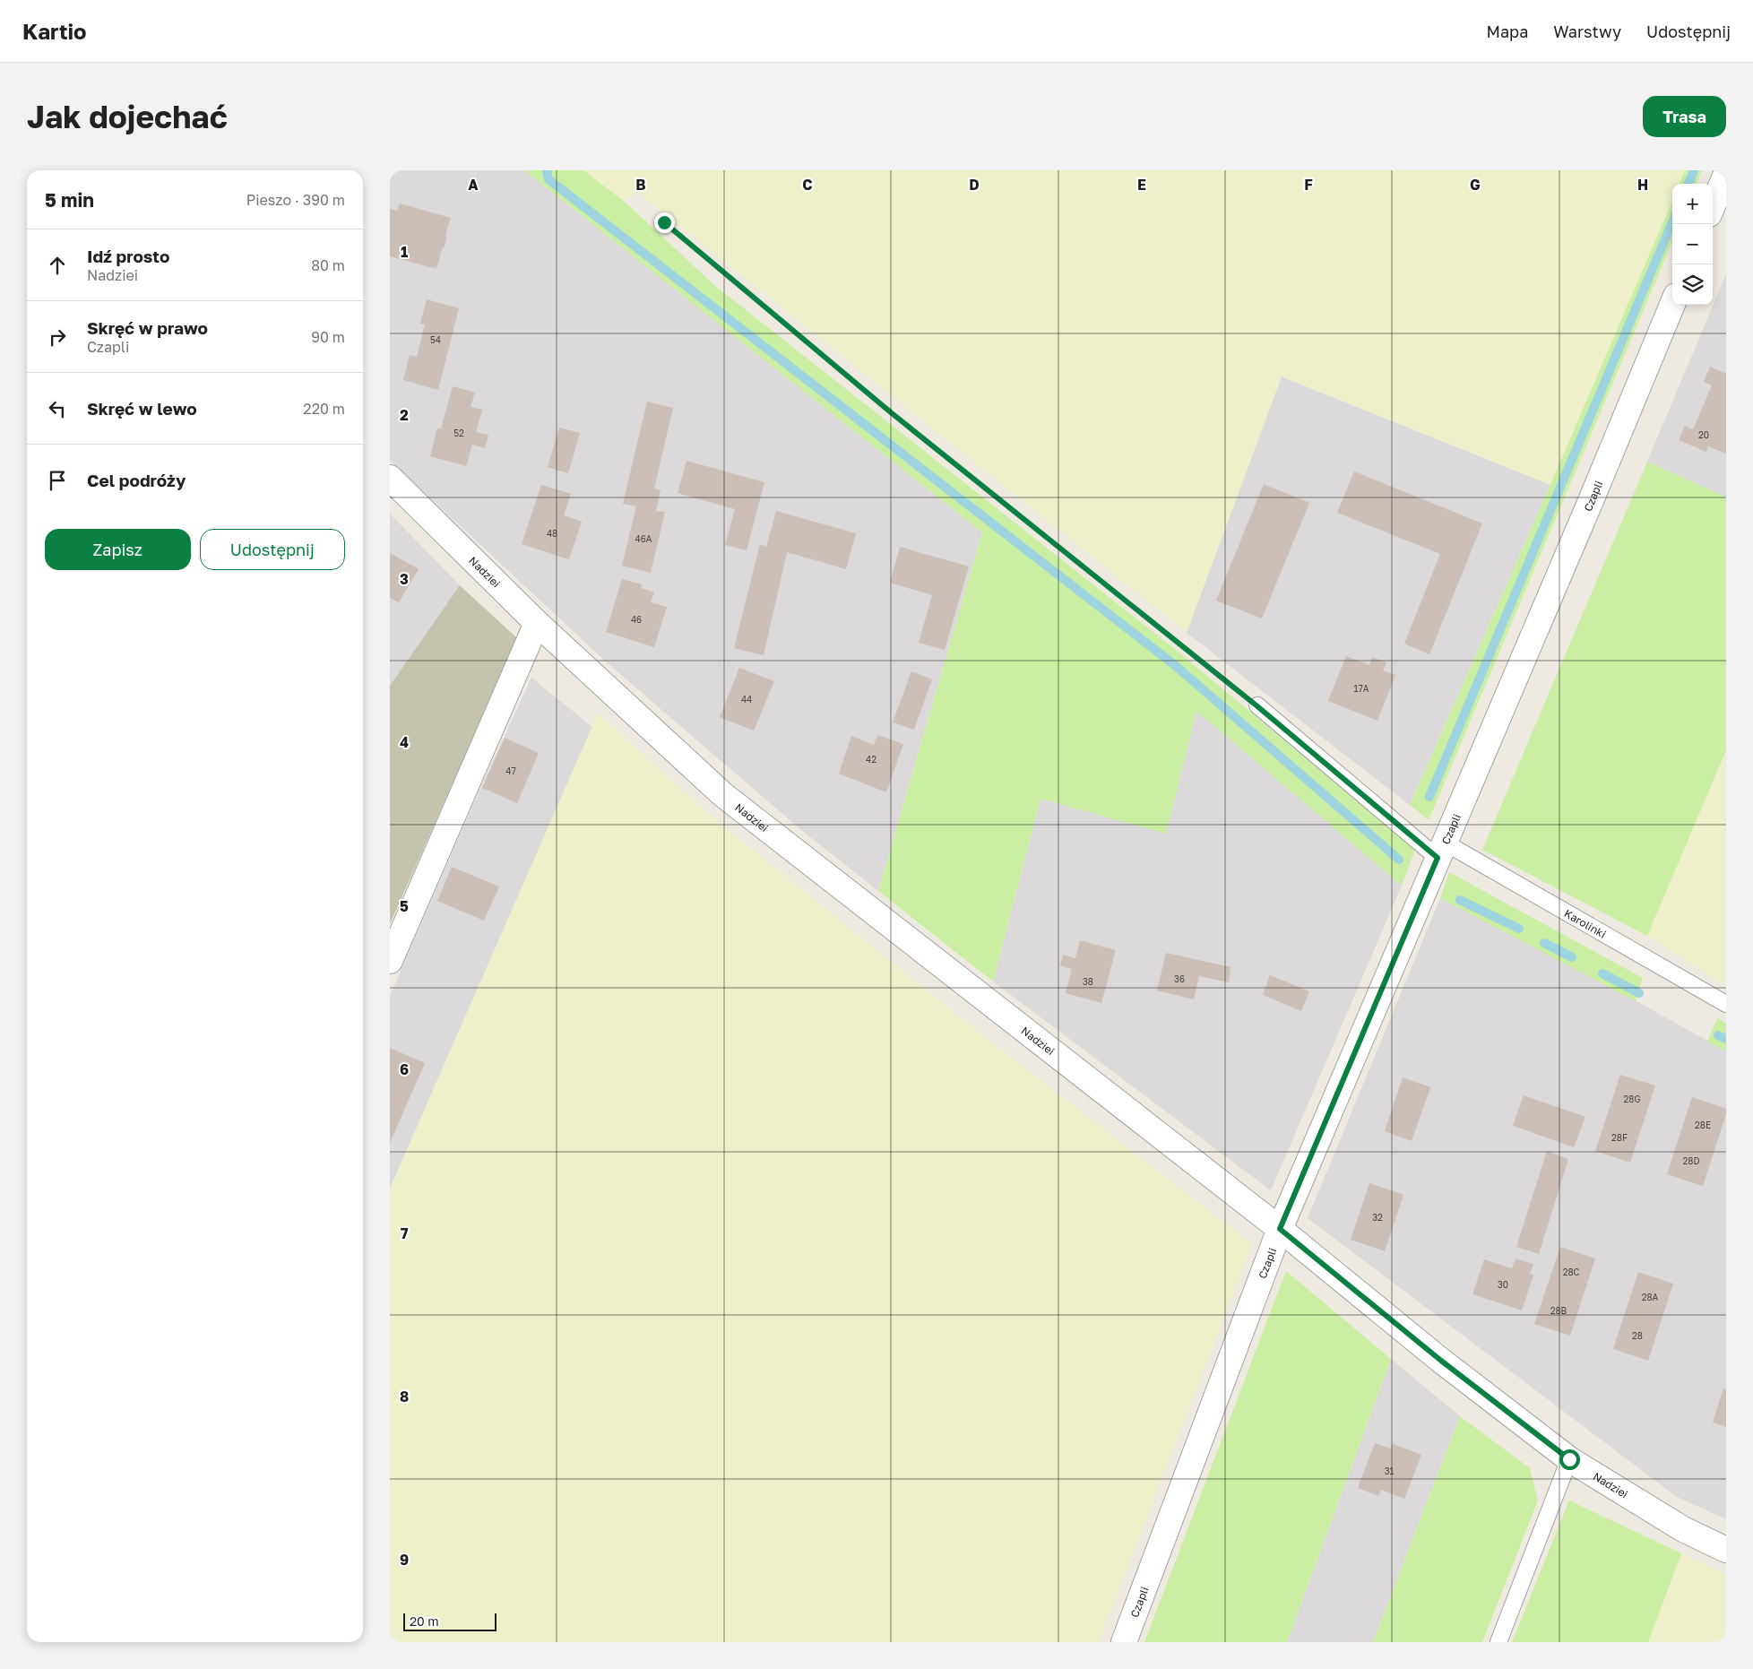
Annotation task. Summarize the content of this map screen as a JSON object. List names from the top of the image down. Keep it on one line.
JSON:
{"streets":{"street":["Czapli","Nadziei"],"lane":["Karolinki"]},"crossings":[["Czapli","Nadziei"],["Czapli","Karolinki"]],"house_numbers":["54","52","20","48","46A","46","17A","44","42","47","36","38","28G","28E","28F","28D","32","28C","30","28A","28B","28","31"],"scale_bar":"20 m","page":{"header":"Kartio","nav":["Mapa","Warstwy","Udostępnij"],"buttons":["Trasa",["Zapisz","Udostępnij"]],"title":"Jak dojechać","heading":["5 min","Pieszo · 390 m"],"map_buttons":["+","−"],"list":[["Idź prosto","Nadziei","80 m"],["Skręć w prawo","Czapli","90 m"],["Skręć w lewo","220 m"],"Cel podróży"],"scale":"20 m"},"grid":{"columns":["A","B","C","D","E","F","G","H"],"rows":["1","2","3","4","5","6","7","8","9"]}}
